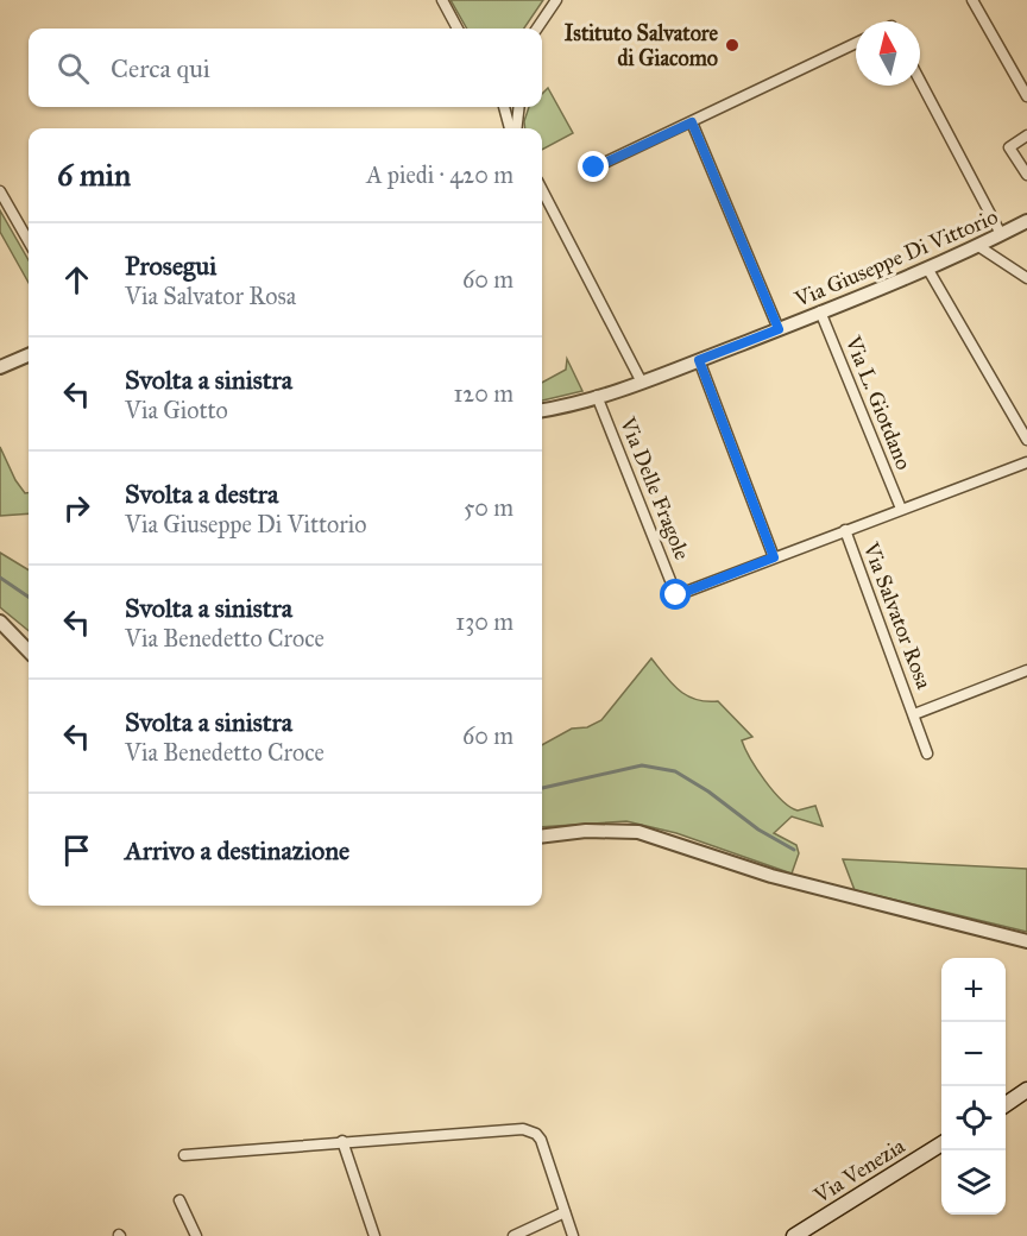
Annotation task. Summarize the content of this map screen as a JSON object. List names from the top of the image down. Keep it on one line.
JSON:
{"streets":{"main road":["Via Venezia"],"street":["Via Giuseppe Di Vittorio","Via L. Giotdano","Via Delle Fragole","Via Salvator Rosa"]},"crossings":[["Via Giuseppe Di Vittorio","Via L. Giotdano"],["Via Giuseppe Di Vittorio","Via Delle Fragole"],["Via L. Giotdano","Via Salvator Rosa"],["Via Delle Fragole","Via Salvator Rosa"]],"places":["Istituto Salvatore di Giacomo"],"north":"top","page":{"search":"Cerca qui","heading":["6 min","A piedi · 420 m"],"list":[["Prosegui","Via Salvator Rosa","60 m"],["Svolta a sinistra","Via Giotto","120 m"],["Svolta a destra","Via Giuseppe Di Vittorio","50 m"],["Svolta a sinistra","Via Benedetto Croce","130 m"],["Svolta a sinistra","Via Benedetto Croce","60 m"],"Arrivo a destinazione"],"map_buttons":["+","−"]}}
